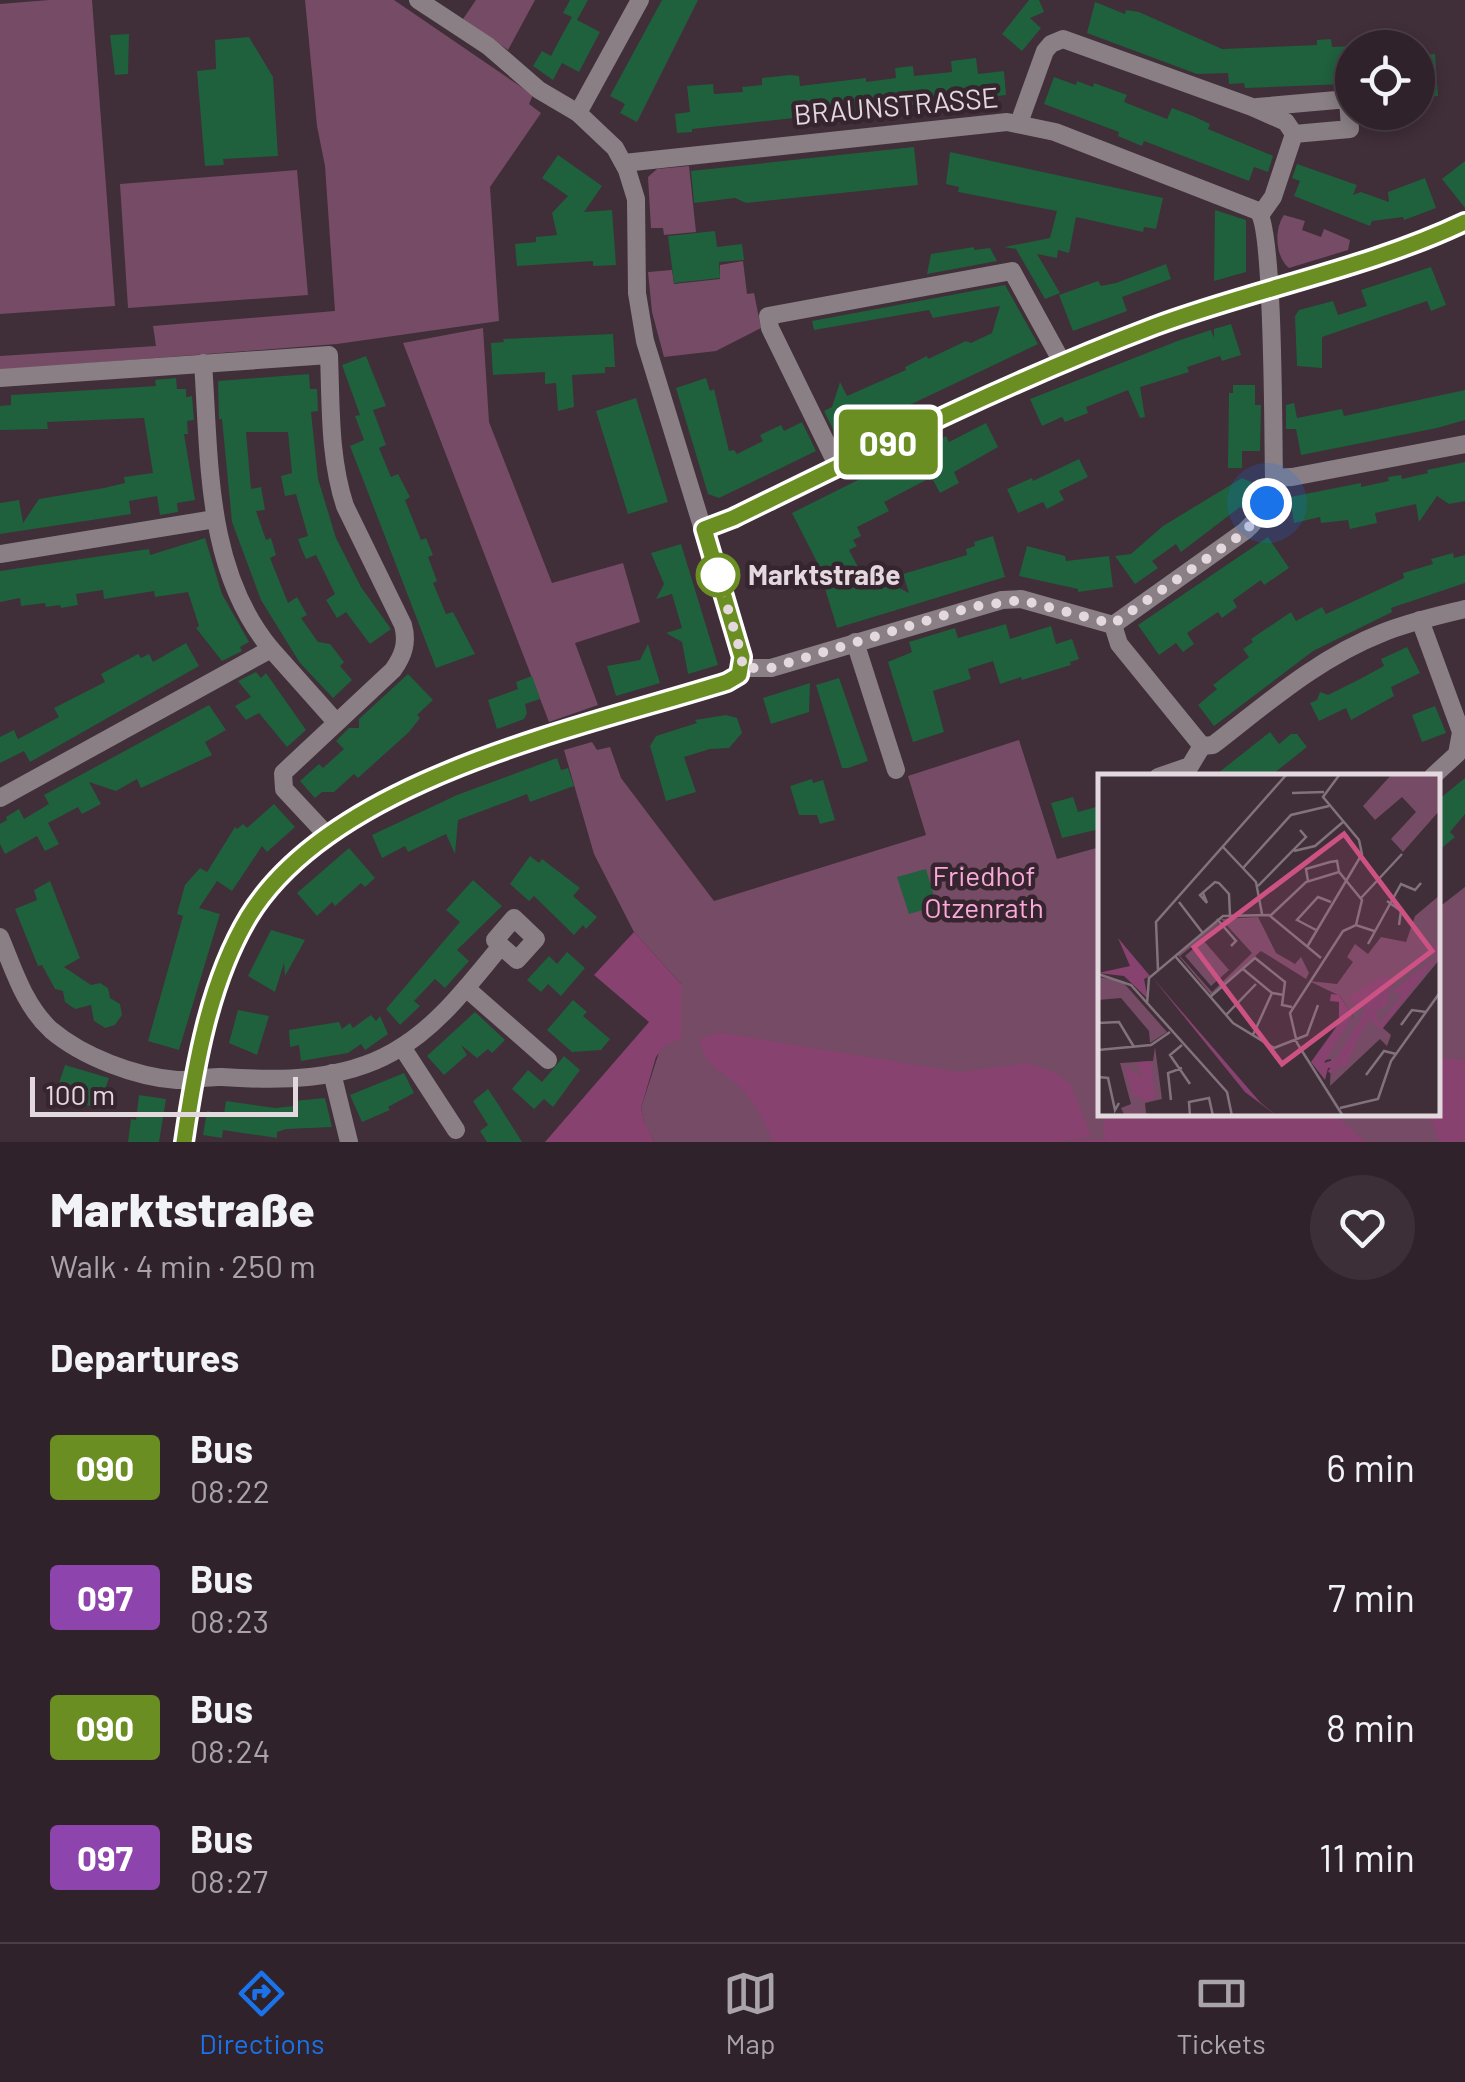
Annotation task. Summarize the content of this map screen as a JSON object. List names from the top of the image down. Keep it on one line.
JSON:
{"streets":{"street":["BRAUNSTRASSE"]},"parks":["Friedhof Otzenrath"],"places":["Marktstraße"],"lines":["bus line 090"],"scale_bar":"100 m","page":{"on_map":"090","scale":"100 m","heading":[["Marktstraße","Walk · 4 min · 250 m"],"Departures"],"list":[{"mark":"090","name":"Bus","note":"08:22","value":"6 min"},{"mark":"097","name":"Bus","note":"08:23","value":"7 min"},{"mark":"090","name":"Bus","note":"08:24","value":"8 min"},{"mark":"097","name":"Bus","note":"08:27","value":"11 min"}],"tabs":["Directions","Map","Tickets"]}}
